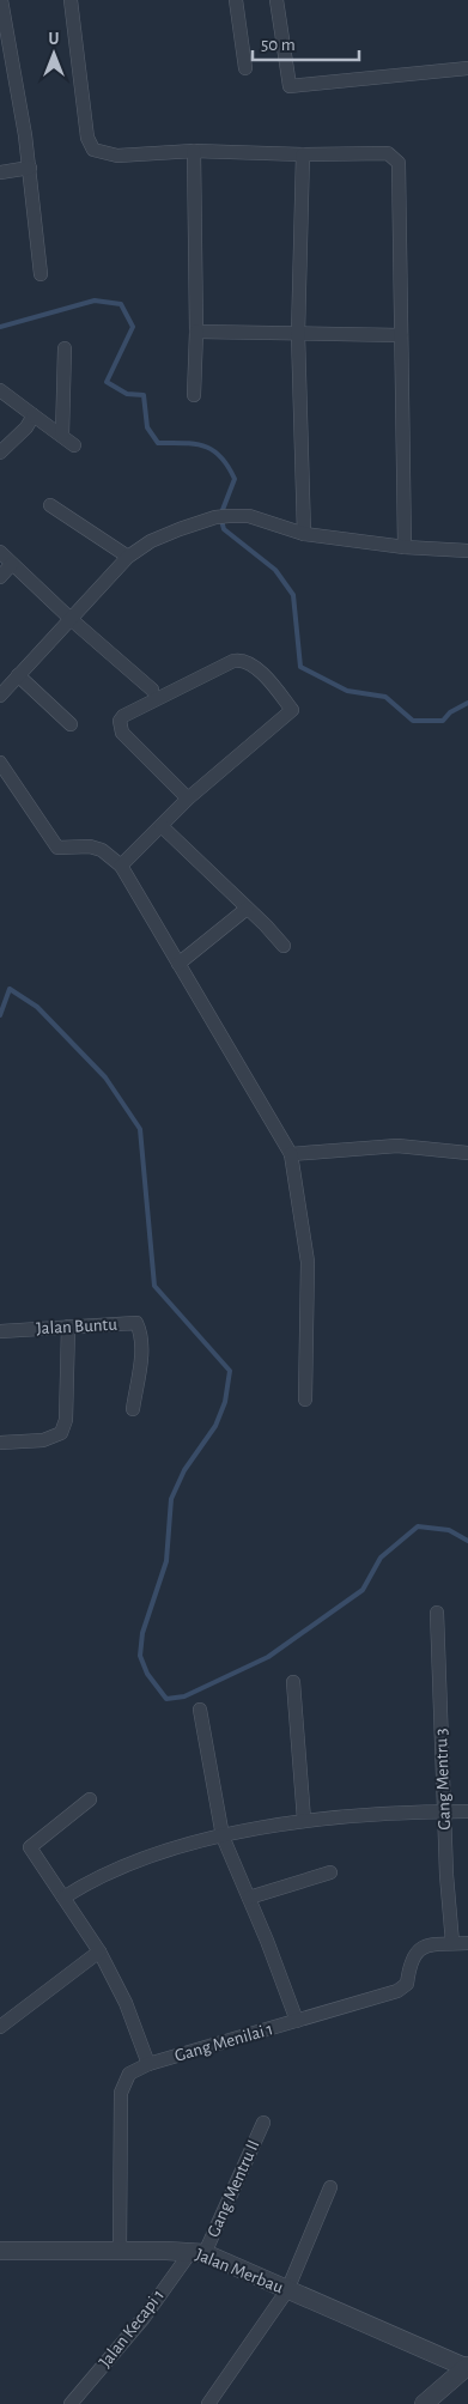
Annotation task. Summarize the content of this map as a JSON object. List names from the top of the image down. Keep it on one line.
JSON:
{"streets":{"street":["Jalan Buntu","Gang Mentru 3","Gang Menilai 1","Gang Mentru II","Jalan Merbau","Jalan Kecapi 1"]},"crossings":[["Gang Mentru 3","Gang Menilai 1"],["Gang Menilai 1","Jalan Merbau"],["Gang Mentru II","Jalan Merbau"],["Gang Mentru II","Jalan Kecapi 1"],["Jalan Merbau","Jalan Kecapi 1"]],"scale_bar":"50 m","north":"top"}
